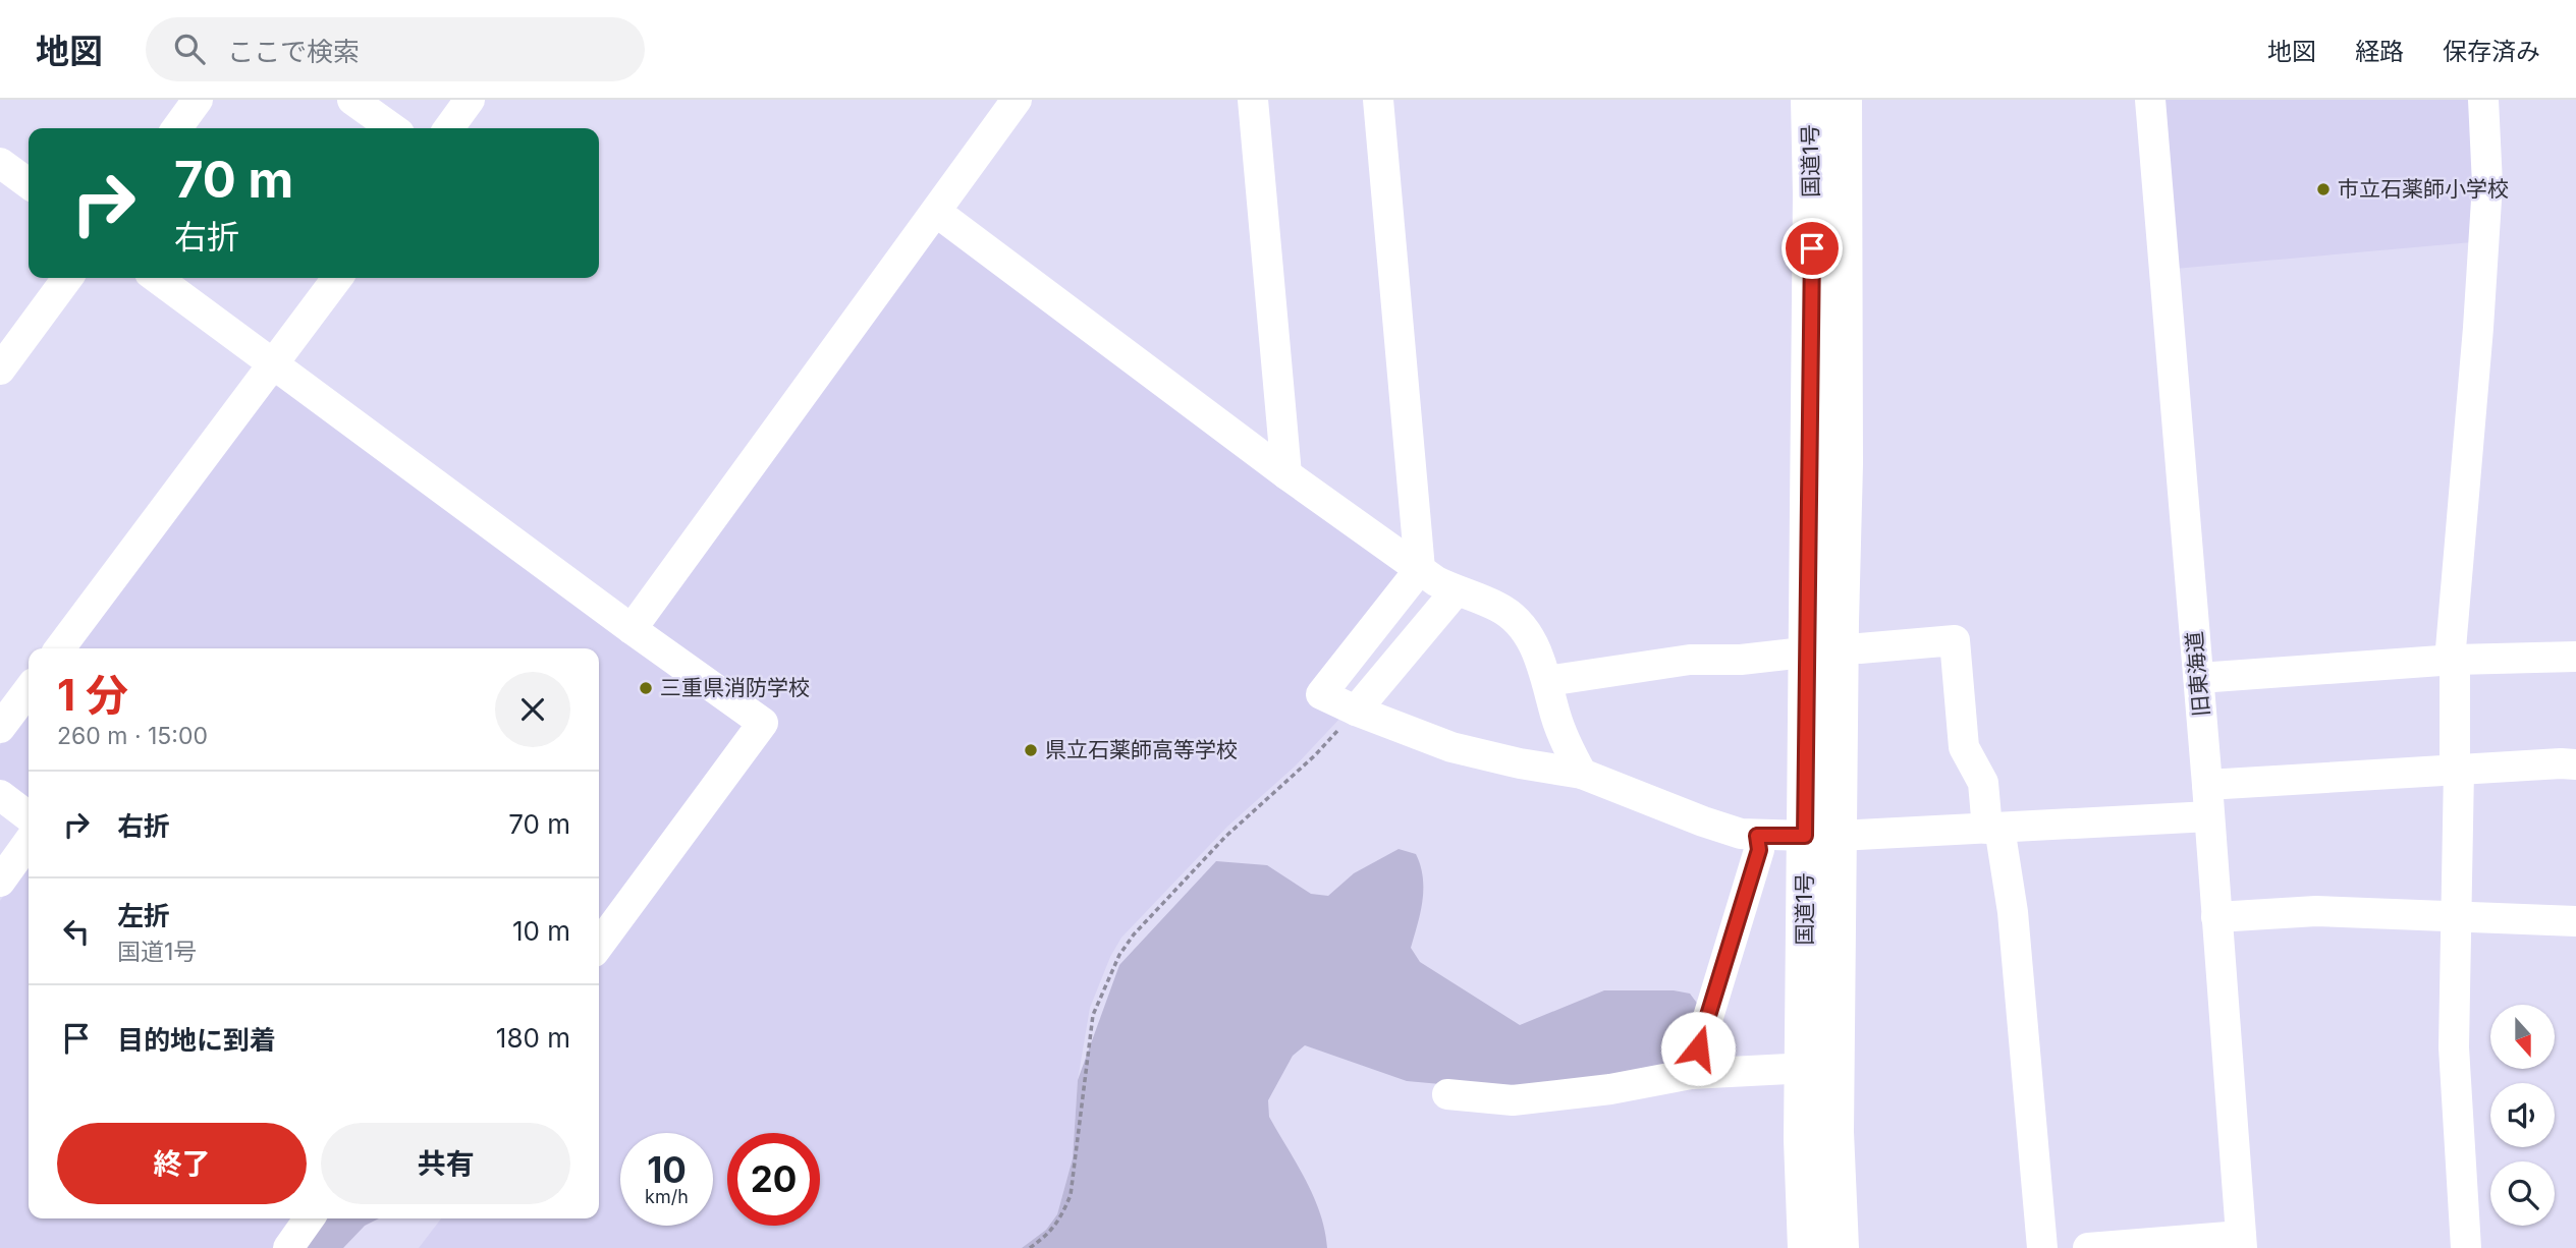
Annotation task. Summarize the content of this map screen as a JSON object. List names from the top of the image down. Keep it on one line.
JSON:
{"streets":{"highway":["国道1号"],"street":["旧東海道"]},"places":["市立石薬師小学校","三重県消防学校","県立石薬師高等学校"],"north":"bottom","page":{"header":"地図","search":"ここで検索","nav":["地図","経路","保存済み"],"turn":["70 m","右折"],"heading":["1 分","260 m · 15:00"],"list":[{"name":"右折","value":"70 m"},{"name":"左折","note":"国道1号","value":"10 m"},{"name":"目的地に到着","value":"180 m"}],"buttons":["終了","共有"],"speed":"10 km/h","limit":"20"}}
